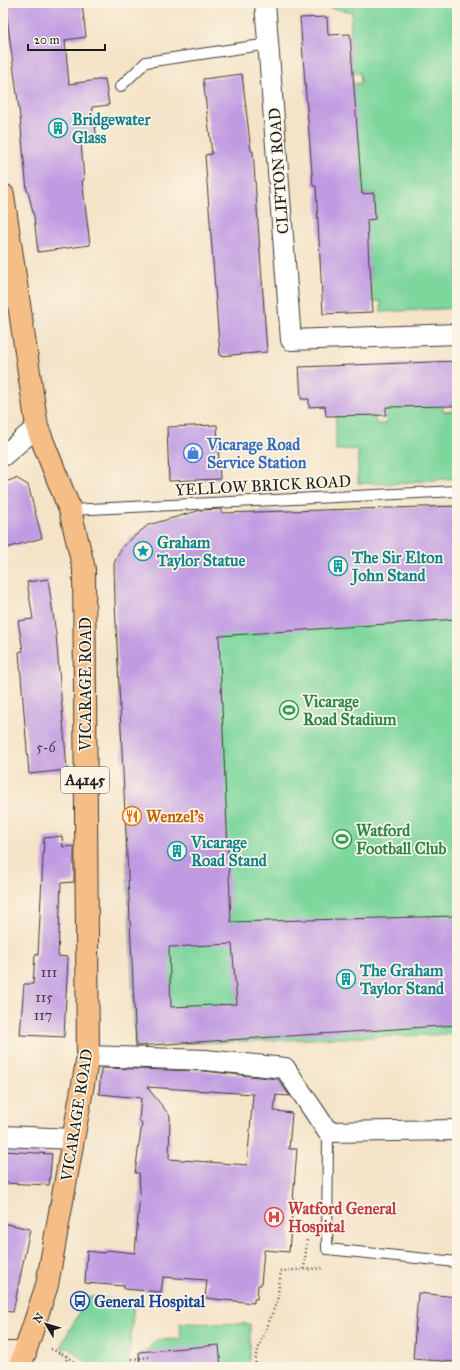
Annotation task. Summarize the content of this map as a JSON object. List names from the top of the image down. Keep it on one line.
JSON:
{"streets":{"main road":["VICARAGE ROAD","A4145"],"street":["CLIFTON ROAD"],"lane":["YELLOW BRICK ROAD"]},"crossings":[["YELLOW BRICK ROAD","VICARAGE ROAD"]],"places":{"building":["Bridgewater Glass","The Sir Elton John Stand","Vicarage Road Stand","The Graham Taylor Stand"],"shop":["Vicarage Road Service Station"],"place":["Graham Taylor Statue"],"sports":["Vicarage Road Stadium","Watford Football Club"],"restaurant":["Wenzel's"],"hospital":["Watford General Hospital"],"bus stop":["General Hospital"]},"house_numbers":["5-6","111","115","117"],"scale_bar":"20 m","north":"top left"}
